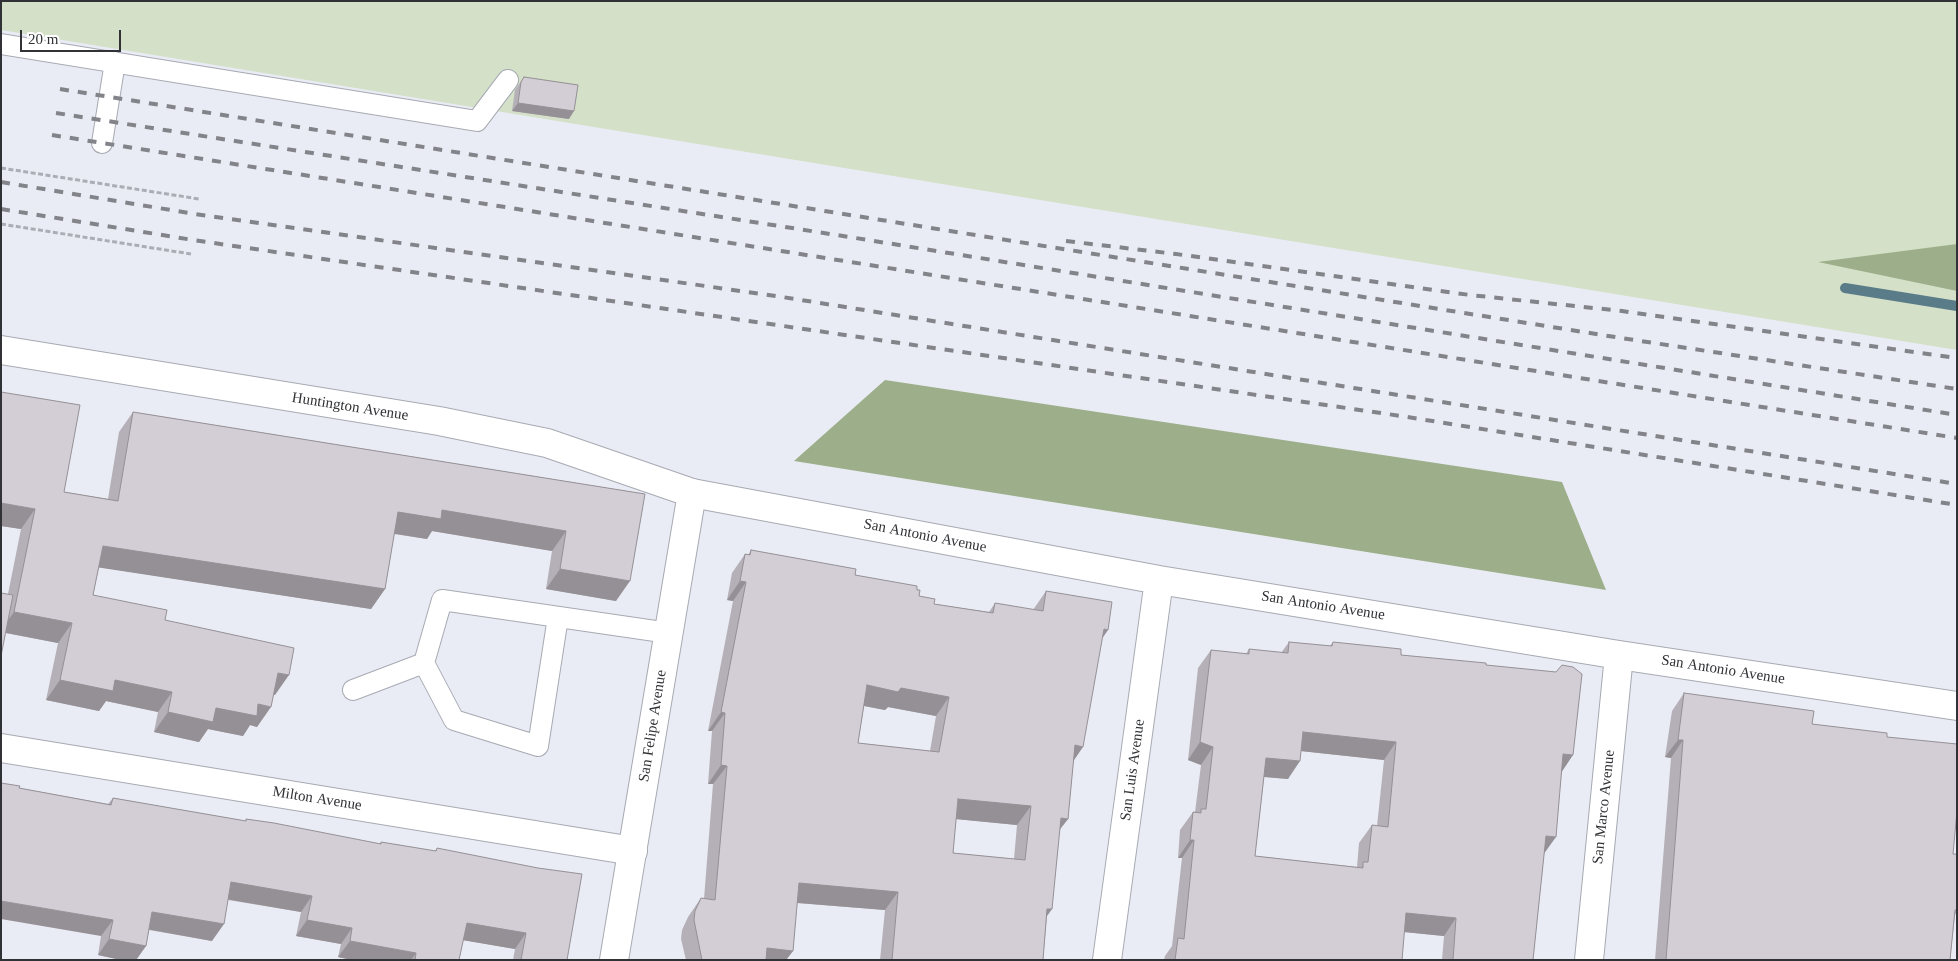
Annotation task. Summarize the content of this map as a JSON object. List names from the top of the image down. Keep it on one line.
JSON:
{"streets":{"street":["Huntington Avenue","San Antonio Avenue","San Felipe Avenue","San Luis Avenue","Milton Avenue","San Marco Avenue"]},"crossings":[["Huntington Avenue","San Antonio Avenue"],["Huntington Avenue","San Felipe Avenue"],["San Antonio Avenue","San Felipe Avenue"],["San Antonio Avenue","San Luis Avenue"],["San Antonio Avenue","San Marco Avenue"],["San Felipe Avenue","Milton Avenue"]],"scale_bar":"20 m"}
